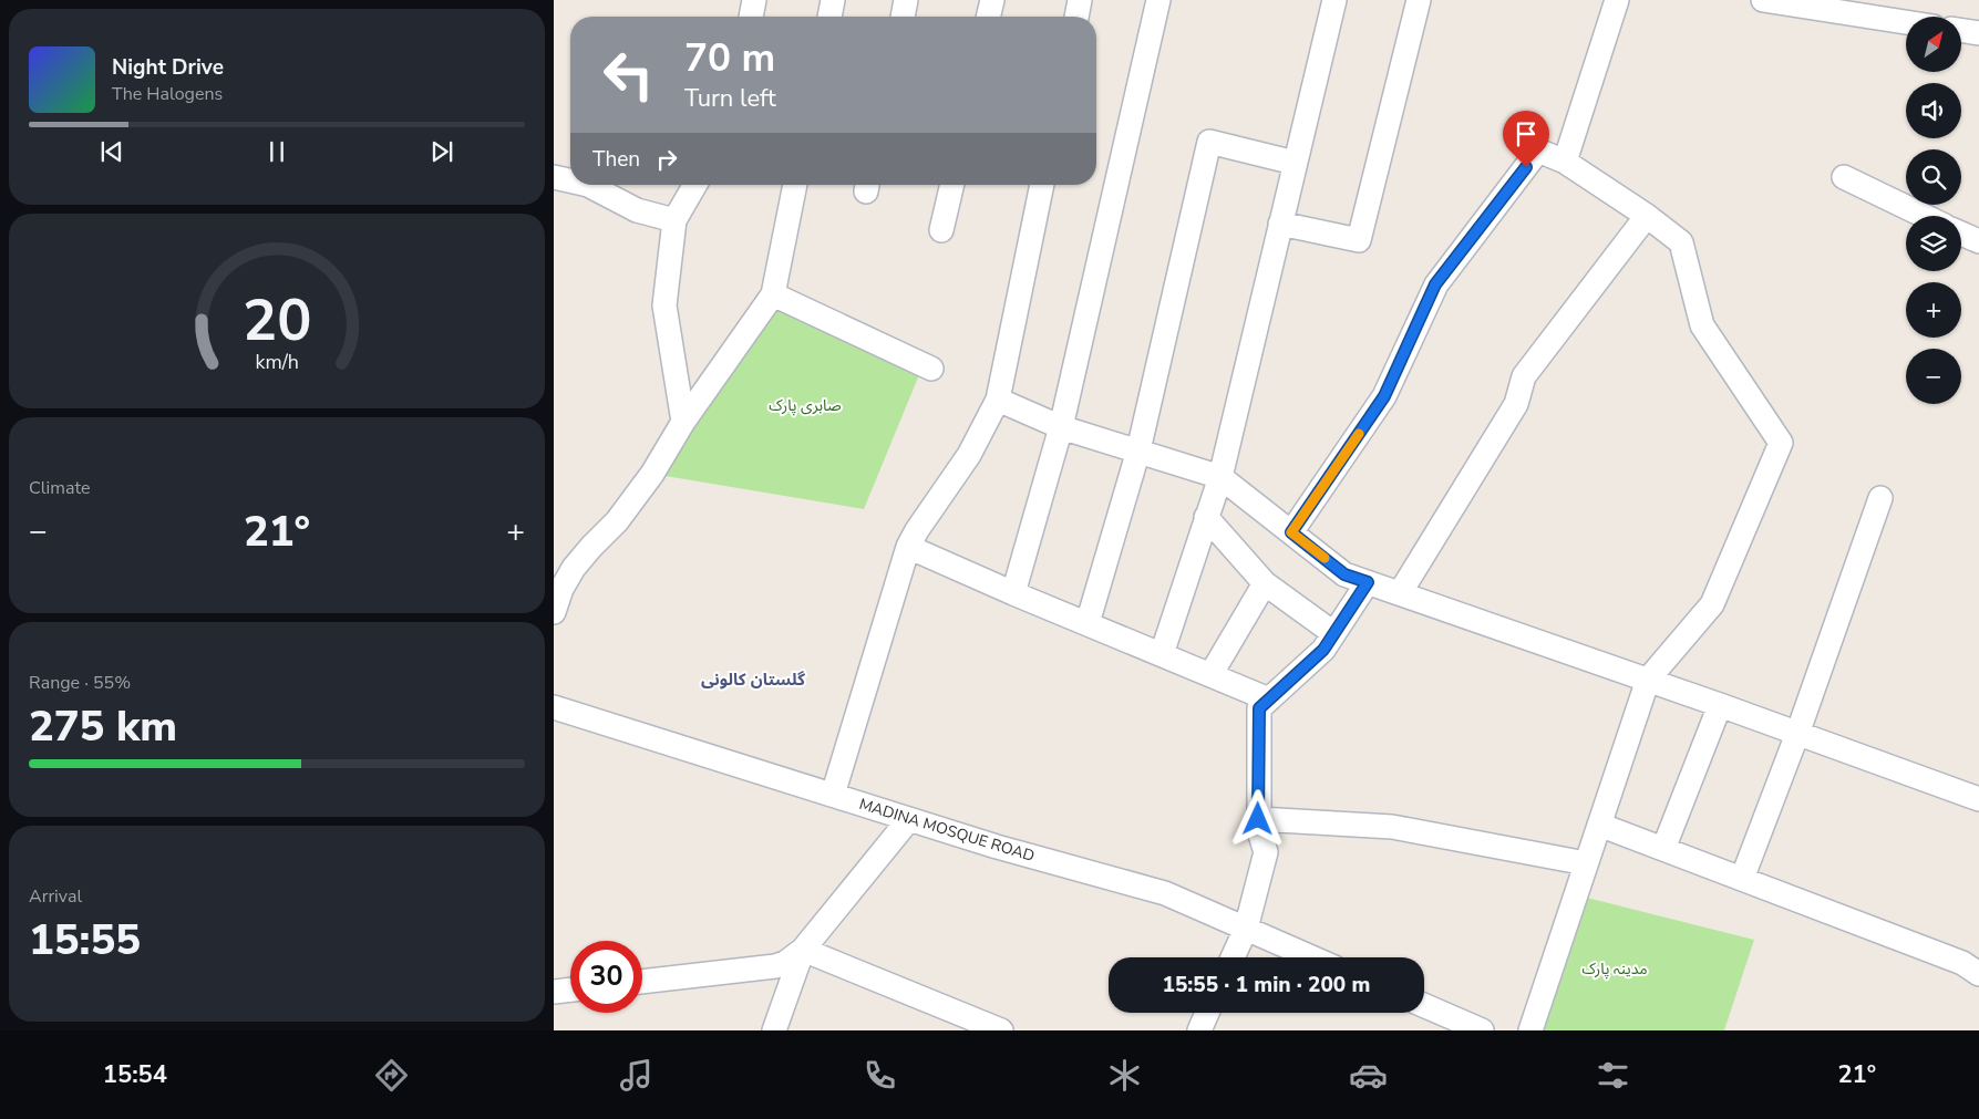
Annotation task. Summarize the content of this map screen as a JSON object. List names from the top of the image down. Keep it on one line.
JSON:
{"streets":{"street":["MADINA MOSQUE ROAD"]},"districts":["گلستان کالونی"],"parks":["صابری پارک","مدینہ پارک"],"north":"top right","page":{"map_buttons":["+","−"],"turn":["70 m","Turn left"],"song":["Night Drive","The Halogens"],"then":"Then","tile":["Climate",["Range · 55%","275 km"],["Arrival","15:55"]],"heat":["−","21°","+"],"limit":"30","trip":"15:55 · 1 min · 200 m","tabs":["15:54","21°"],"gauge":["20","km/h"]}}
